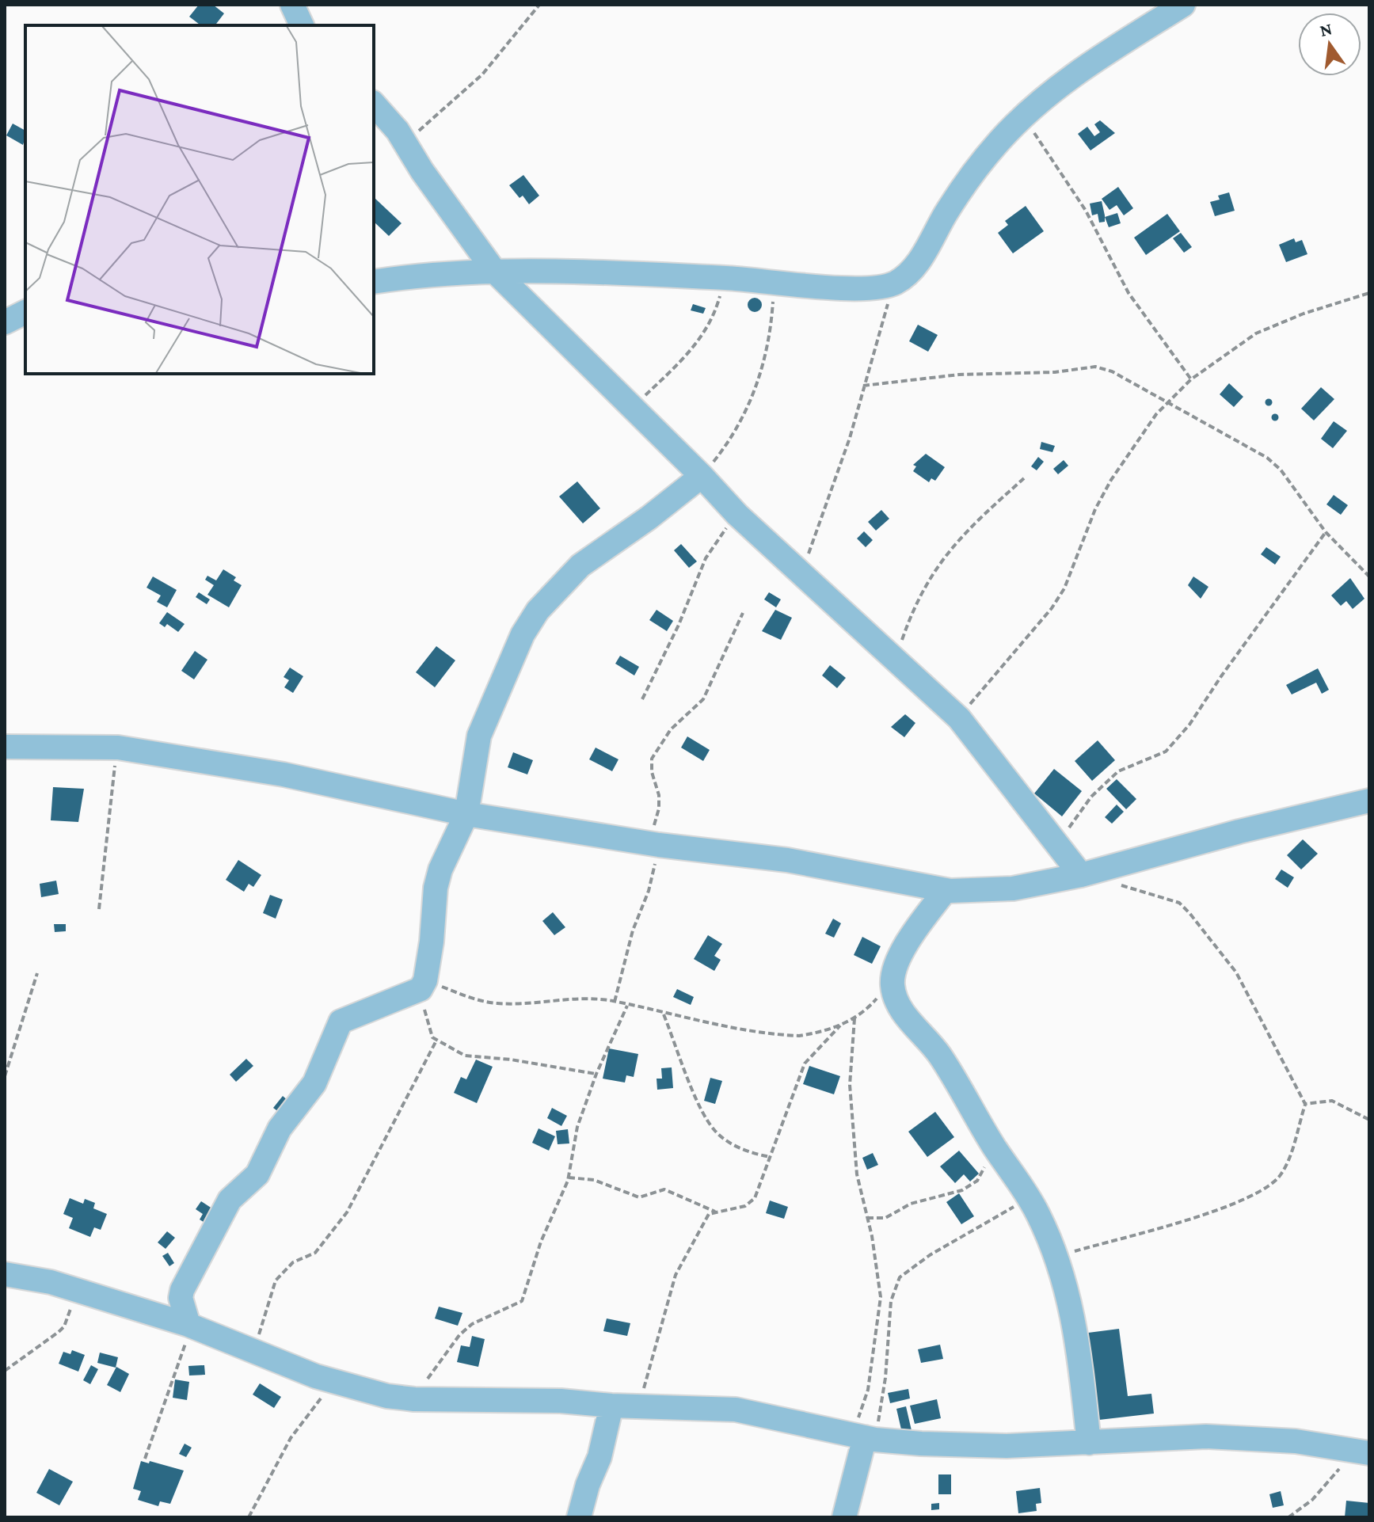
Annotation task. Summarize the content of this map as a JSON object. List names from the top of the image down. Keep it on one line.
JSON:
{"north":"top"}
